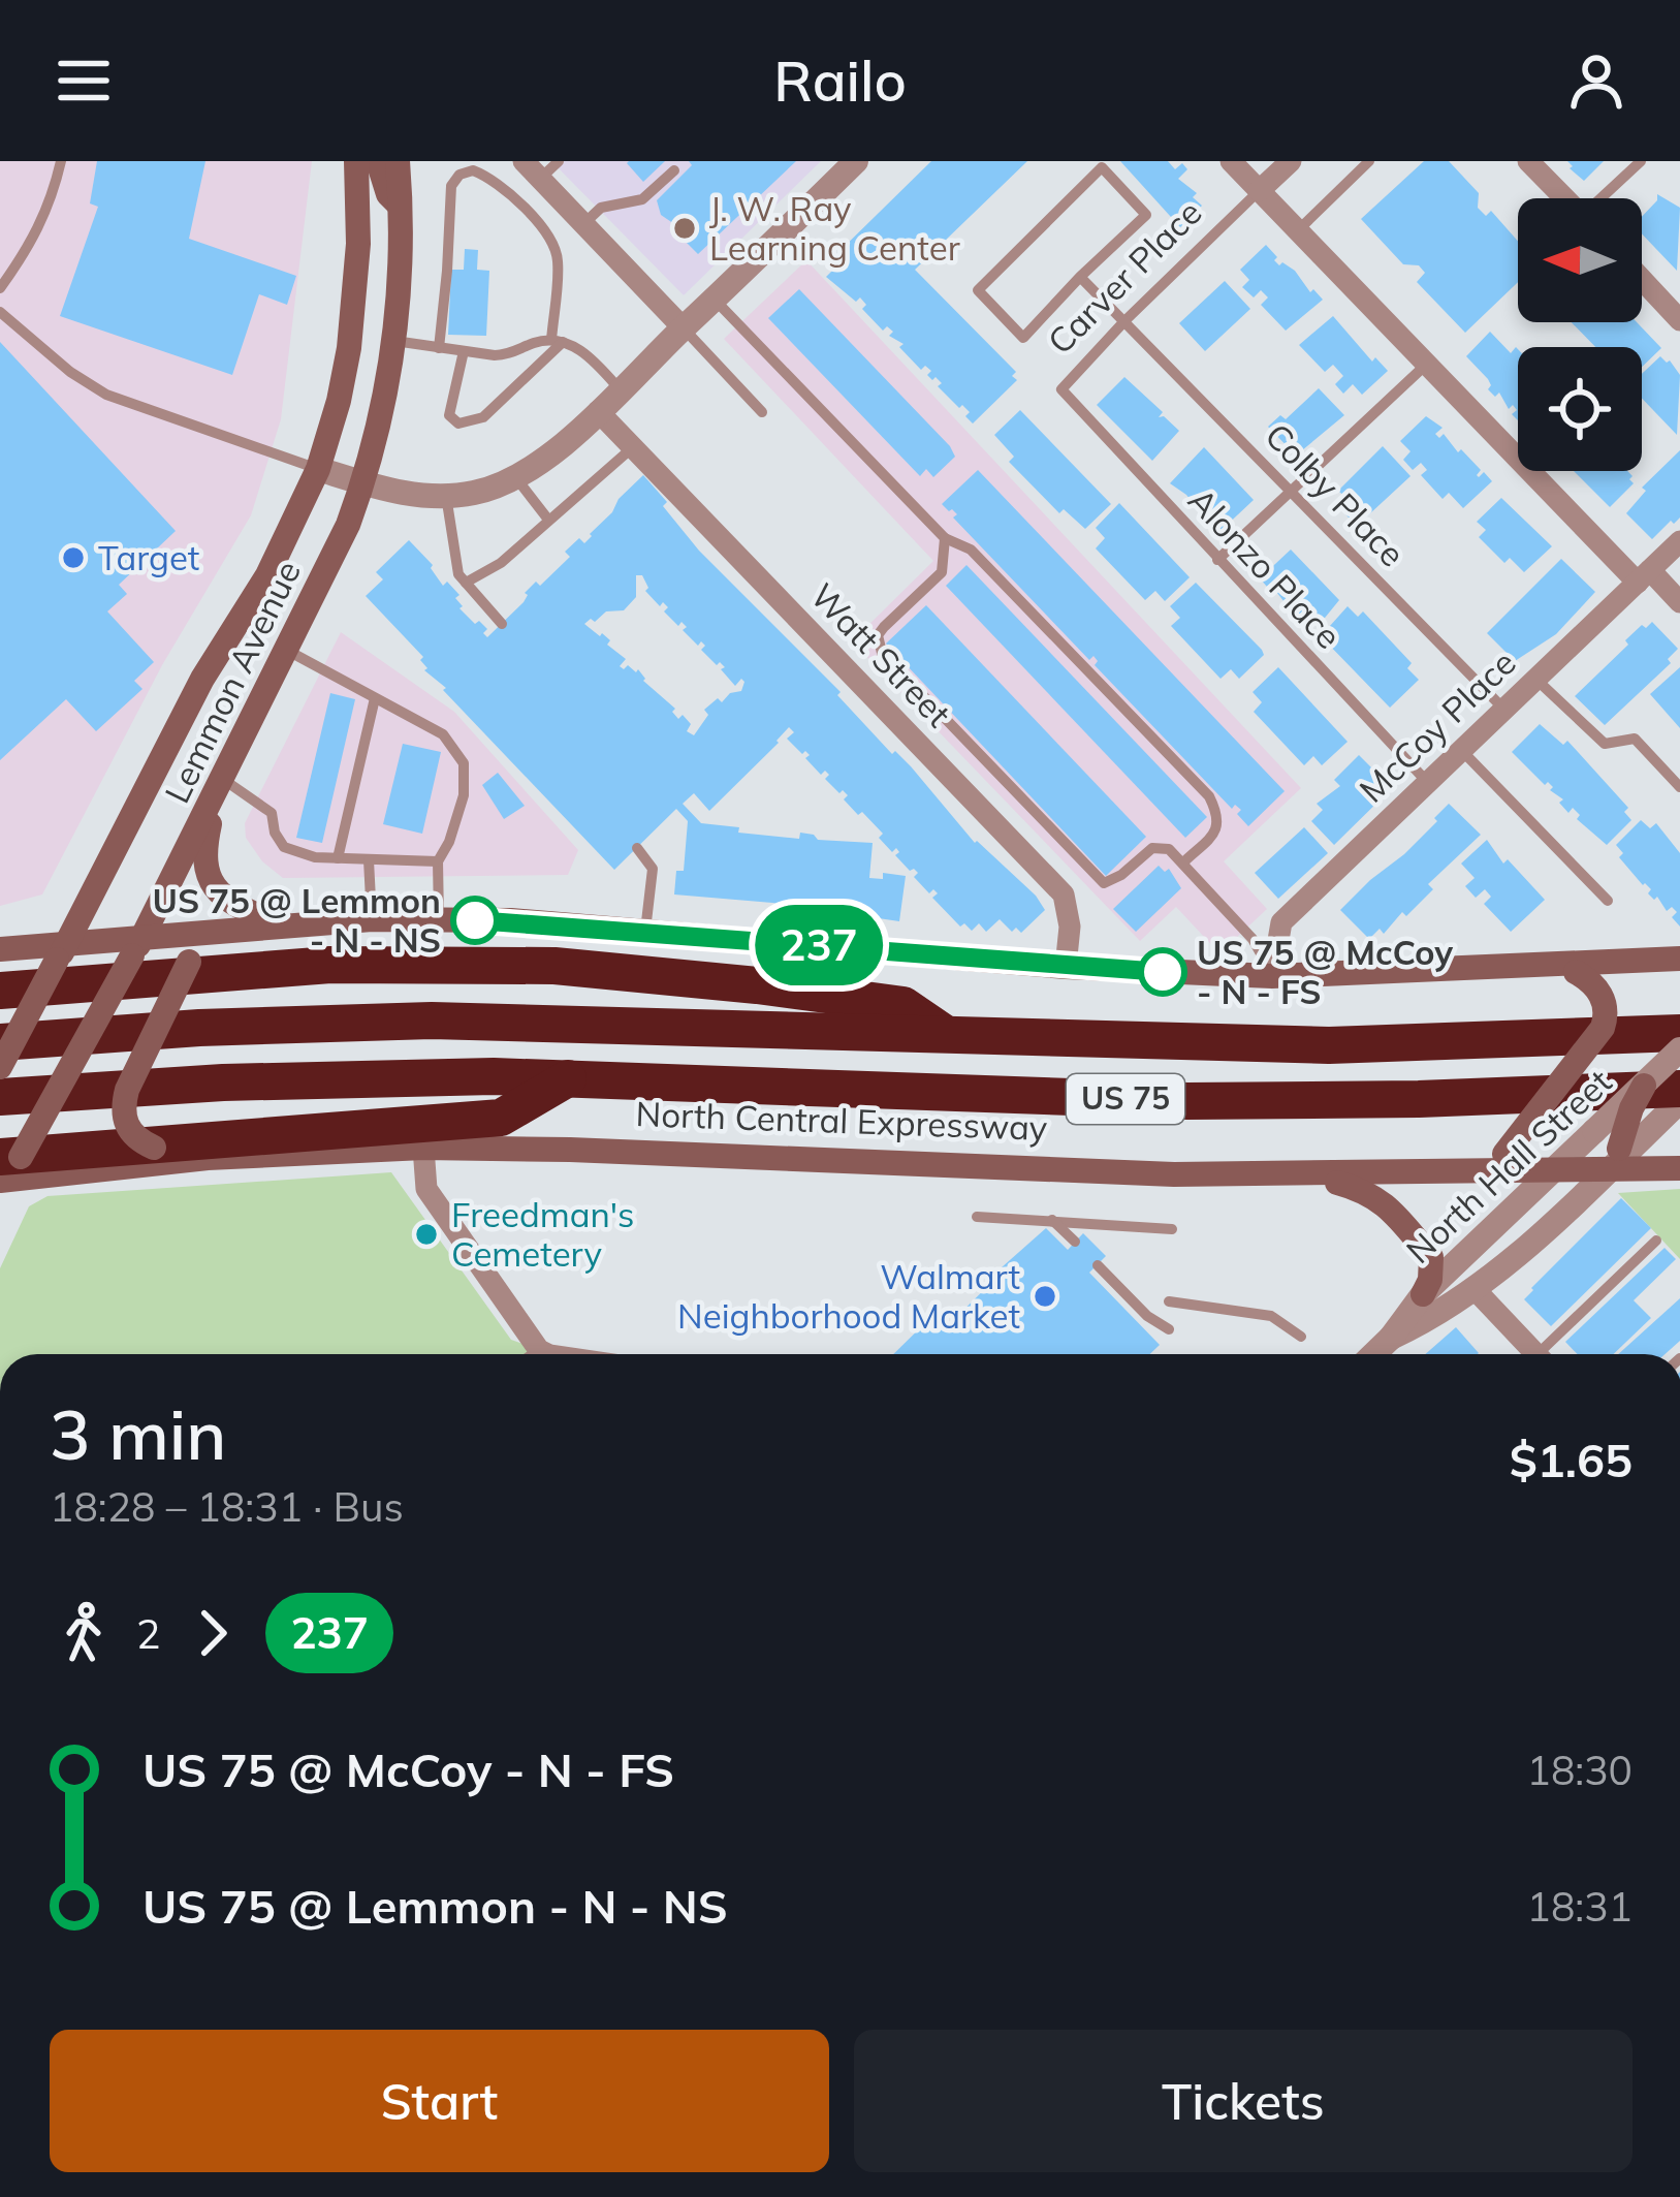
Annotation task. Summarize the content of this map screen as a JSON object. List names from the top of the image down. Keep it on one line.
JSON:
{"streets":{"highway":["US 75","North Central Expressway"],"main road":["Lemmon Avenue"],"street":["Carver Place","Watt Street","McCoy Place","North Hall Street"],"lane":["Colby Place","Alonzo Place"]},"crossings":[["Carver Place","Colby Place"],["Carver Place","Alonzo Place"],["Colby Place","McCoy Place"],["Alonzo Place","McCoy Place"],["Lemmon Avenue","North Central Expressway"],["North Central Expressway","North Hall Street"]],"places":["J. W. Ray Learning Center","Target","US 75 @ Lemmon - N - NS","US 75 @ McCoy - N - FS","Freedman's Cemetery","Walmart Neighborhood Market"],"lines":["bus line 237"],"north":"left","page":{"header":"Railo","on_map":"237","heading":["3 min","18:28 – 18:31 · Bus","$1.65"],"legs":["2","237"],"list":[{"name":"US 75 @ McCoy - N - FS","value":"18:30"},{"name":"US 75 @ Lemmon - N - NS","value":"18:31"}],"buttons":["Start","Tickets"]}}
